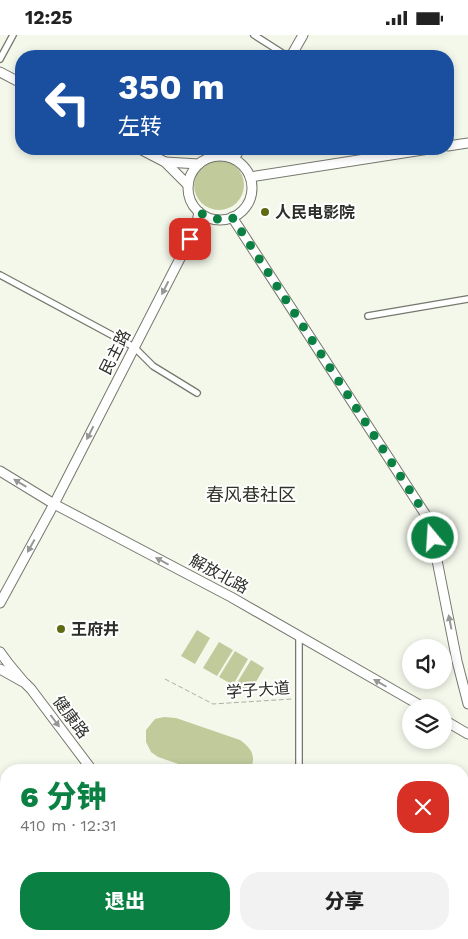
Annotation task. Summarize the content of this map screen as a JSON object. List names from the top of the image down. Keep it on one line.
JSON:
{"streets":{"main road":["民主路","解放北路","健康路"],"path":["学子大道"]},"crossings":[["民主路","解放北路"]],"one_way":["民主路","解放北路","健康路"],"districts":["春风巷社区"],"places":["人民电影院","王府井"],"page":{"status":"12:25","turn":["350 m","左转"],"heading":["6 分钟","410 m · 12:31"],"buttons":["退出","分享"]}}
